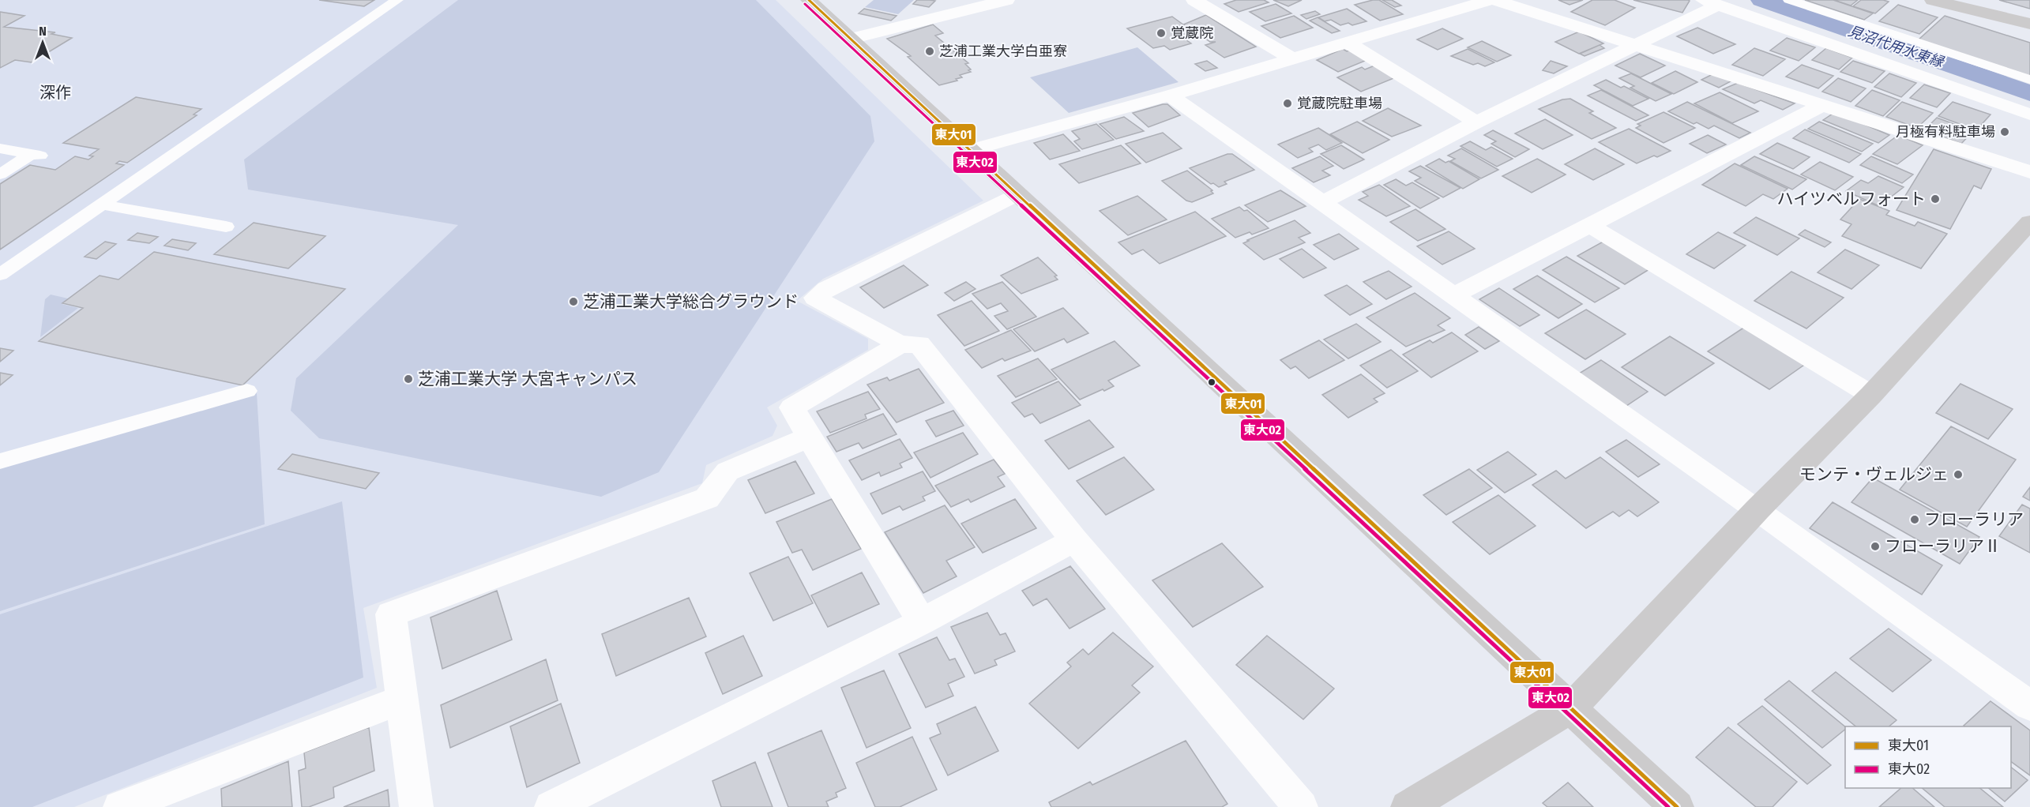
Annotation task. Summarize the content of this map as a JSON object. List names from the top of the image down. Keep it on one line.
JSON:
{"districts":["深作"],"water":["見沼代用水東縁"],"places":["覚蔵院","芝浦工業大学白亜寮","覚蔵院駐車場","月極有料駐車場","ハイツベルフォート","芝浦工業大学総合グラウンド","芝浦工業大学 大宮キャンパス","モンテ・ヴェルジェ","フローラリア","フローラリアⅡ"],"lines":["transit line 東大01","transit line 東大02"],"legend":["東大01","東大02"],"north":"top"}
